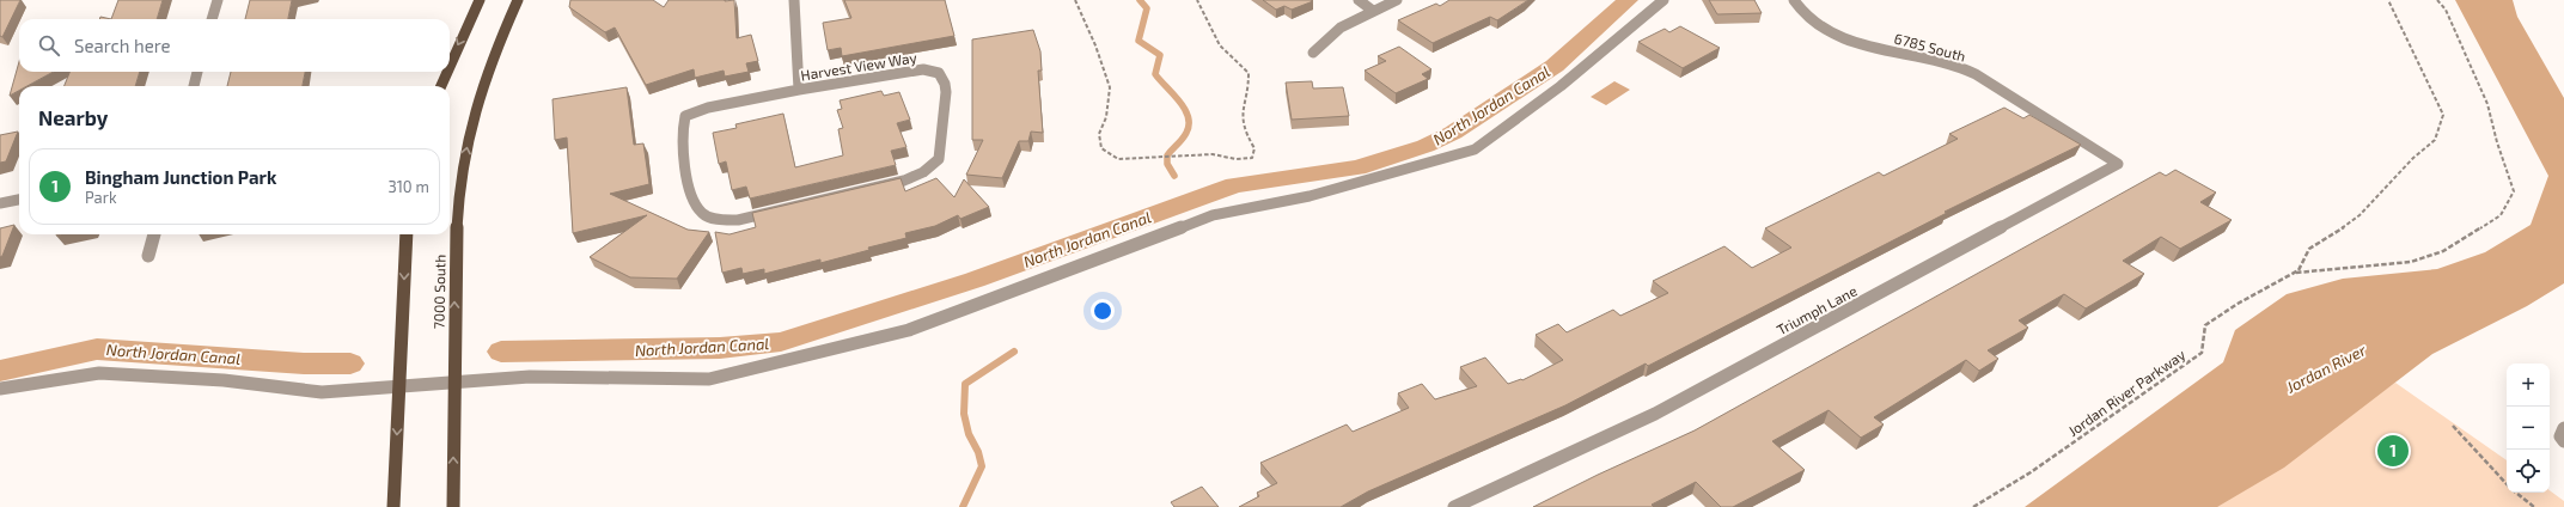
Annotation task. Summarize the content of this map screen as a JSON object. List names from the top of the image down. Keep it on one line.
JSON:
{"streets":{"main road":["7000 South"],"street":["6785 South","Harvest View Way","Triumph Lane"],"path":["Jordan River Parkway"]},"crossings":[["6785 South","Triumph Lane"]],"water":["North Jordan Canal","Jordan River"],"page":{"search":"Search here","heading":"Nearby","list":[{"mark":"1","name":"Bingham Junction Park","note":"Park","value":"310 m"}],"map_buttons":["+","−"],"pins":"1"}}
